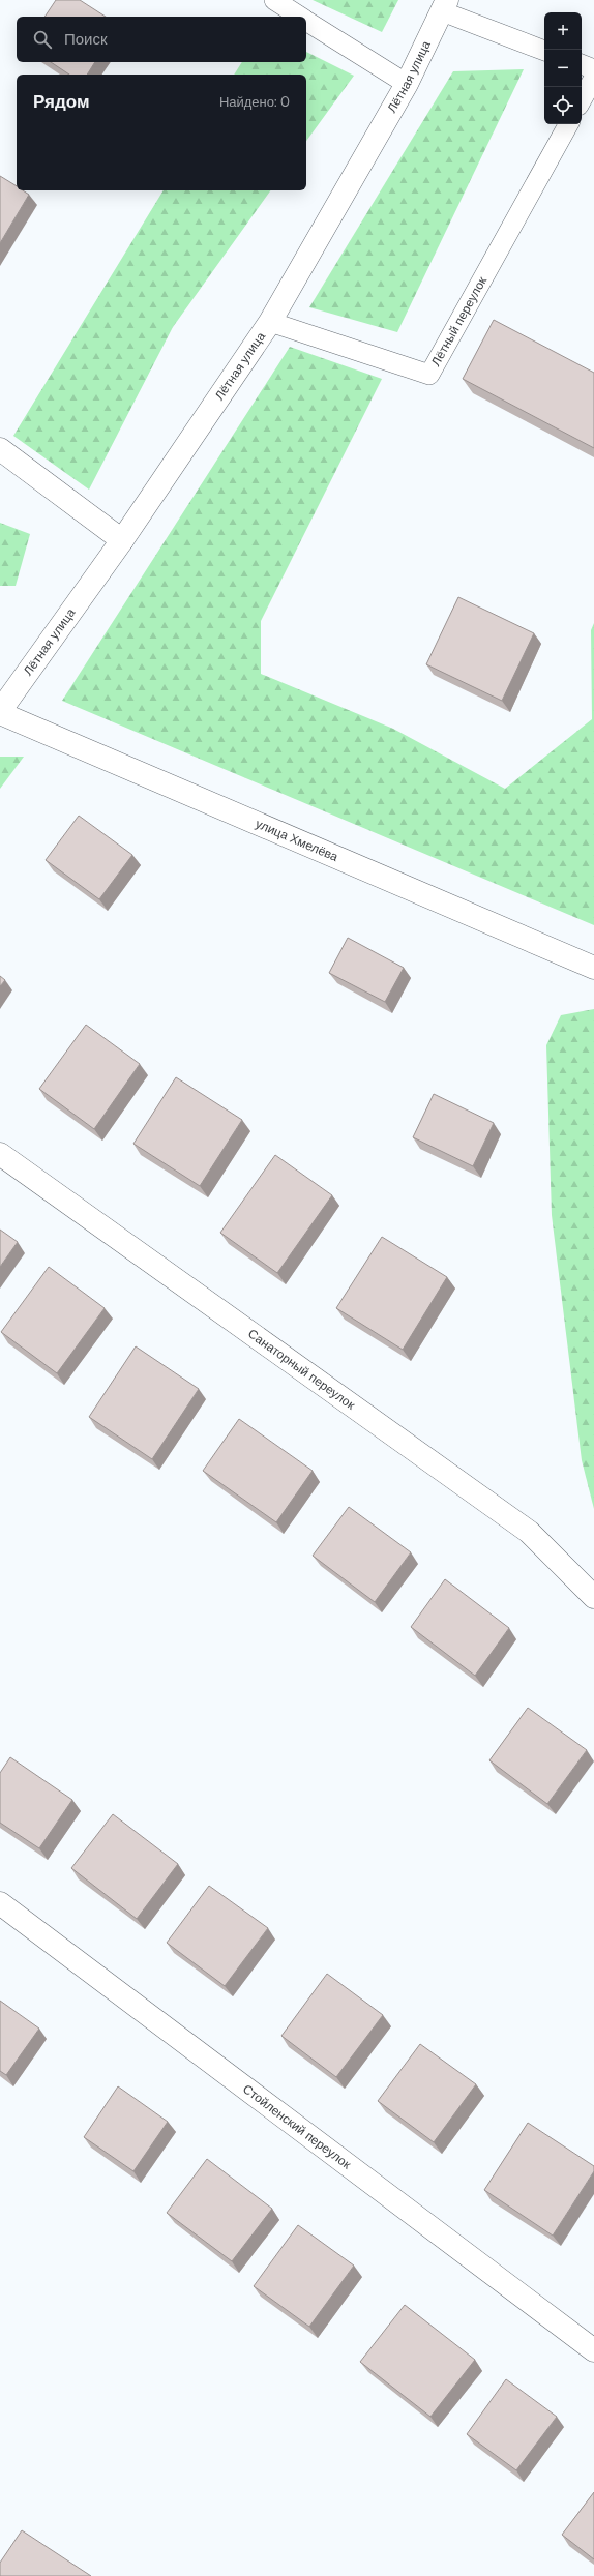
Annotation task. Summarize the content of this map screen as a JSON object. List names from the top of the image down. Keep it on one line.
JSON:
{"streets":{"street":["Лётная улица","улица Хмелёва","Санаторный переулок","Стойленский переулок"],"lane":["Лётный переулок"]},"crossings":[["Лётная улица","Лётный переулок"],["Лётная улица","улица Хмелёва"]],"page":{"map_buttons":["+","−"],"search":"Поиск","heading":["Рядом","Найдено: 0"]}}
